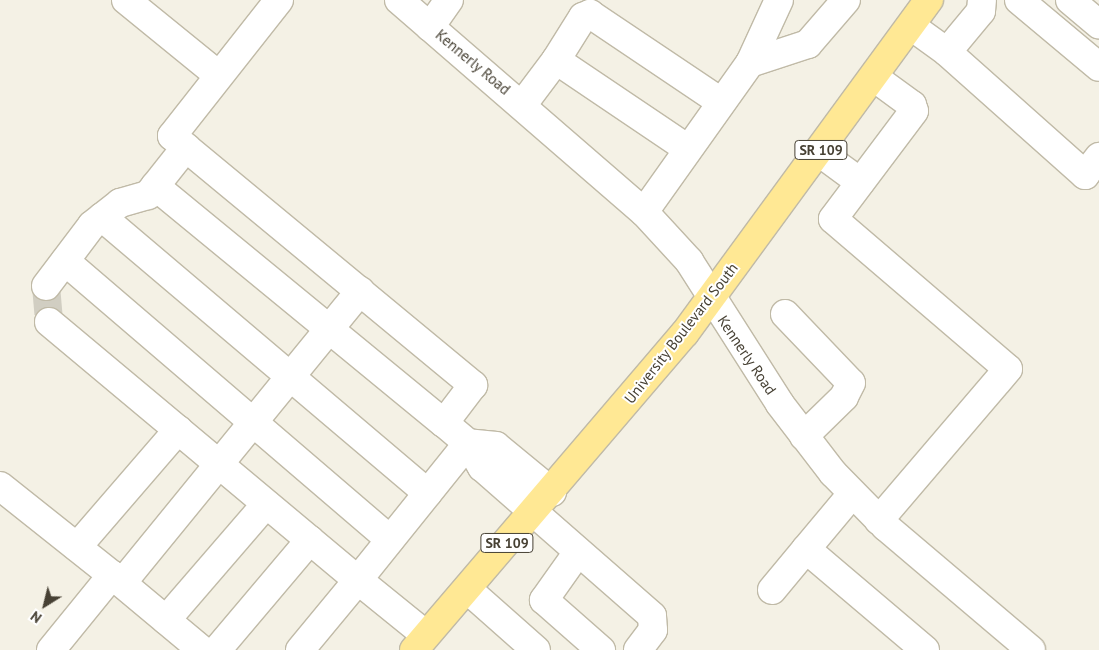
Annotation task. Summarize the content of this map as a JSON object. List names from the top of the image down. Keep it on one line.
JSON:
{"streets":{"main road":["SR 109","University Boulevard South"],"street":["Kennerly Road"]},"crossings":[["Kennerly Road","University Boulevard South"]],"north":"bottom left"}
